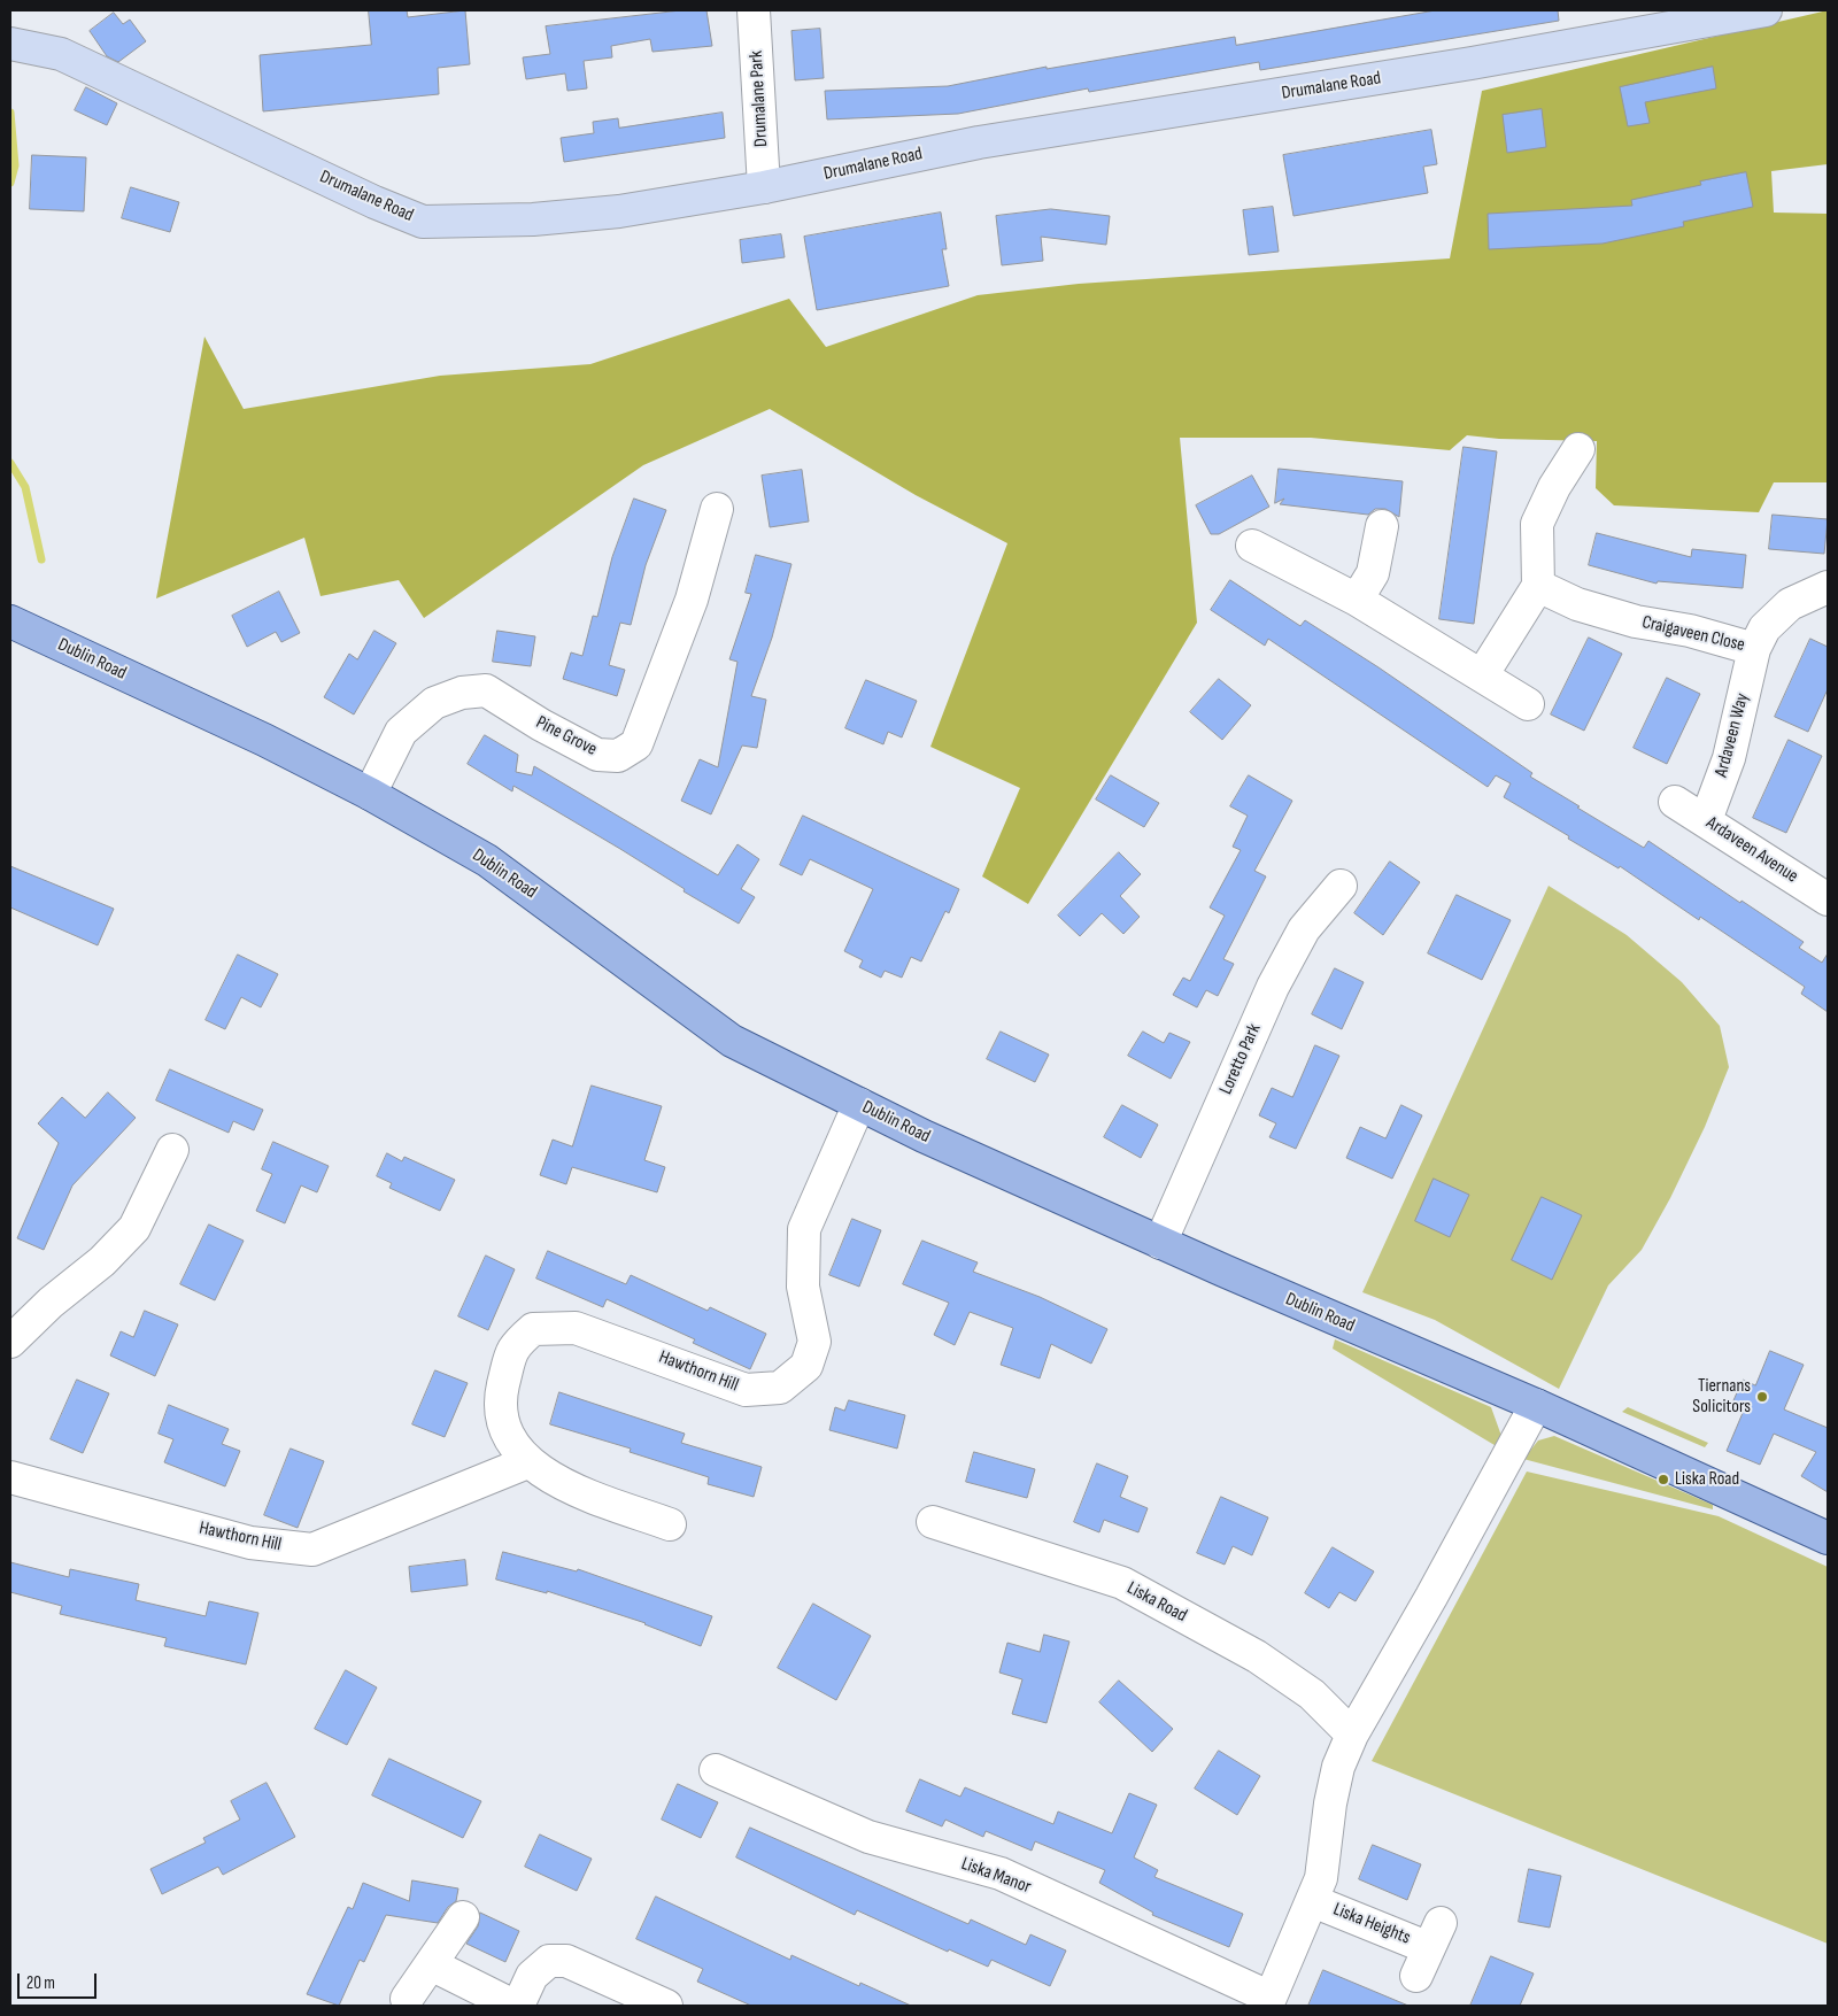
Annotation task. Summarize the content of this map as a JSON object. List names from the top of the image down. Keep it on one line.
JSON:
{"streets":{"main road":["Drumalane Road","Dublin Road"],"street":["Drumalane Park","Craigaveen Close","Ardaveen Way","Pine Grove","Ardaveen Avenue","Loretto Park","Hawthorn Hill","Liska Road","Liska Manor","Liska Heights"]},"crossings":[["Drumalane Road","Drumalane Park"],["Craigaveen Close","Ardaveen Way"],["Dublin Road","Pine Grove"],["Dublin Road","Loretto Park"],["Dublin Road","Hawthorn Hill"],["Ardaveen Way","Ardaveen Avenue"]],"places":["Tiernans Solicitors","Liska Road"],"scale_bar":"20 m"}
